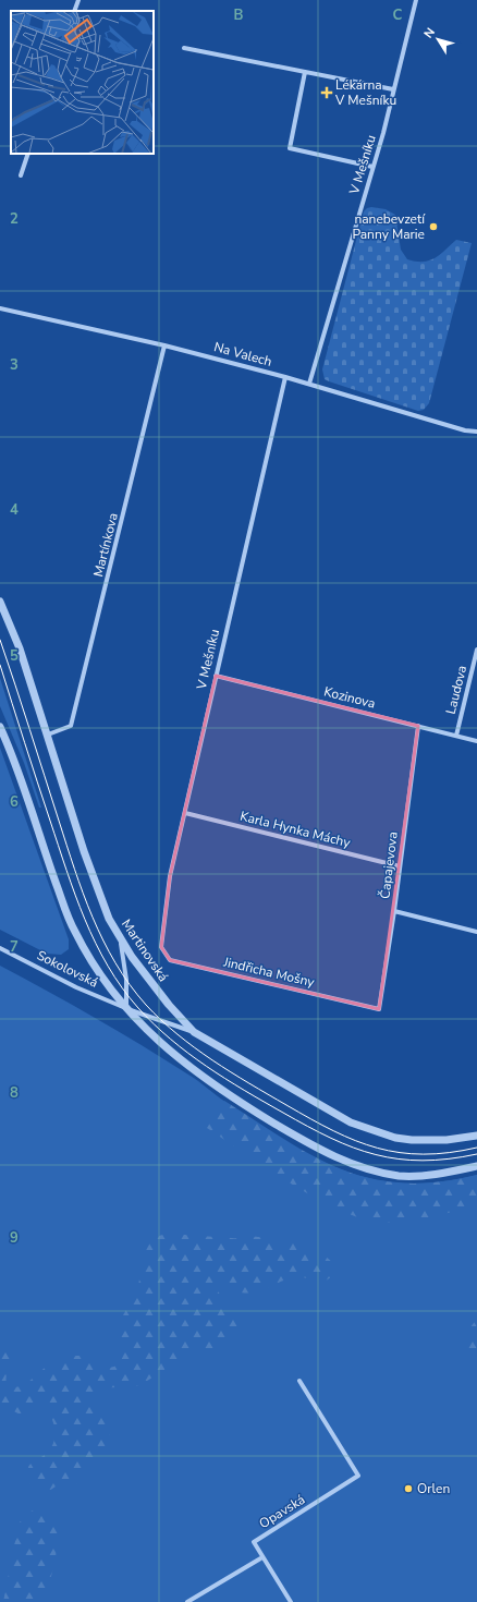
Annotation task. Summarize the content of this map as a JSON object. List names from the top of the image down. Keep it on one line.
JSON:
{"streets":{"street":["V Mešníku","Na Valech","Martínkova","Laudova","Kozinova","Karla Hynka Máchy","Čapajevova","Martinovská","Sokolovská","Jindřicha Mošny","Opavská"]},"crossings":[["V Mešníku","Na Valech"],["V Mešníku","Kozinova"],["V Mešníku","Karla Hynka Máchy"],["V Mešníku","Jindřicha Mošny"],["Na Valech","Martínkova"],["Martínkova","Martinovská"],["Laudova","Kozinova"],["Kozinova","Čapajevova"],["Karla Hynka Máchy","Čapajevova"],["Čapajevova","Jindřicha Mošny"],["Martinovská","Sokolovská"]],"places":{"health":["Lékárna V Mešníku"],"other":["nanebevzetí Panny Marie","Orlen"]},"north":"top left","grid":{"columns":["B","C"],"rows":["2","3","4","5","6","7","8","9"]}}
